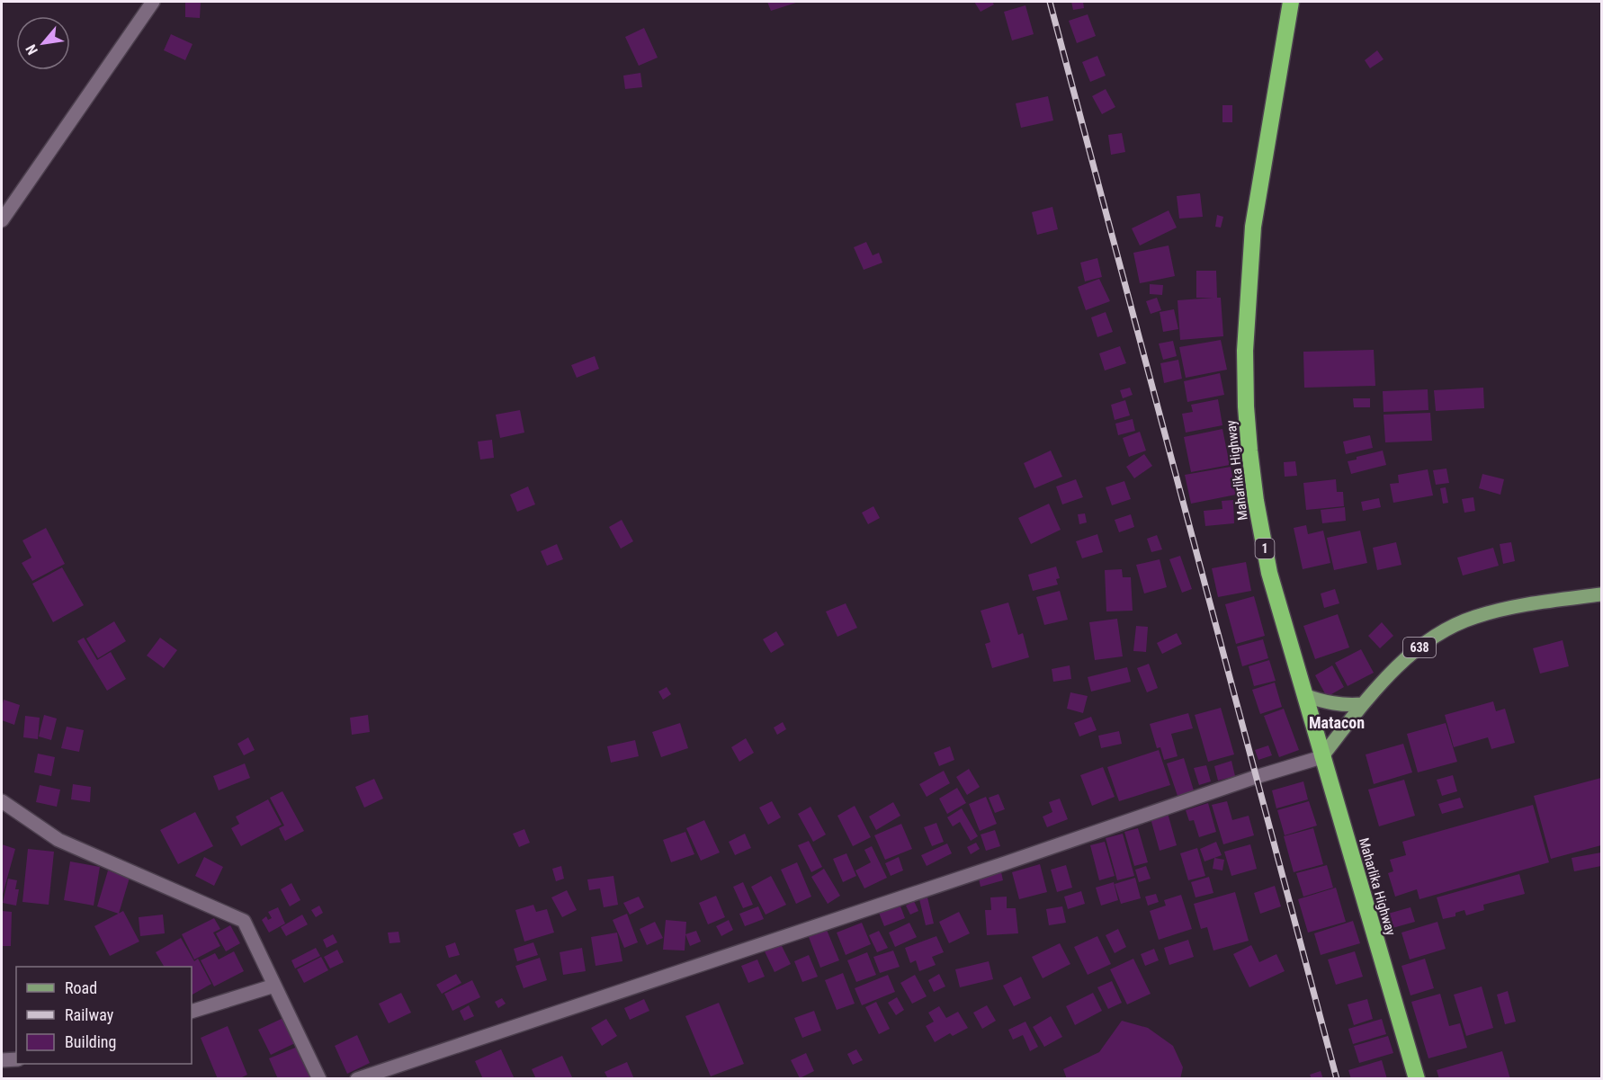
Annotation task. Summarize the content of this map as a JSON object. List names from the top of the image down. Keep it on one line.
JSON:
{"streets":{"highway":["Maharlika Highway","1"],"main road":["638"]},"crossings":[["Maharlika Highway","638"]],"districts":["Matacon"],"legend":["Road","Railway","Building"],"north":"bottom left"}
